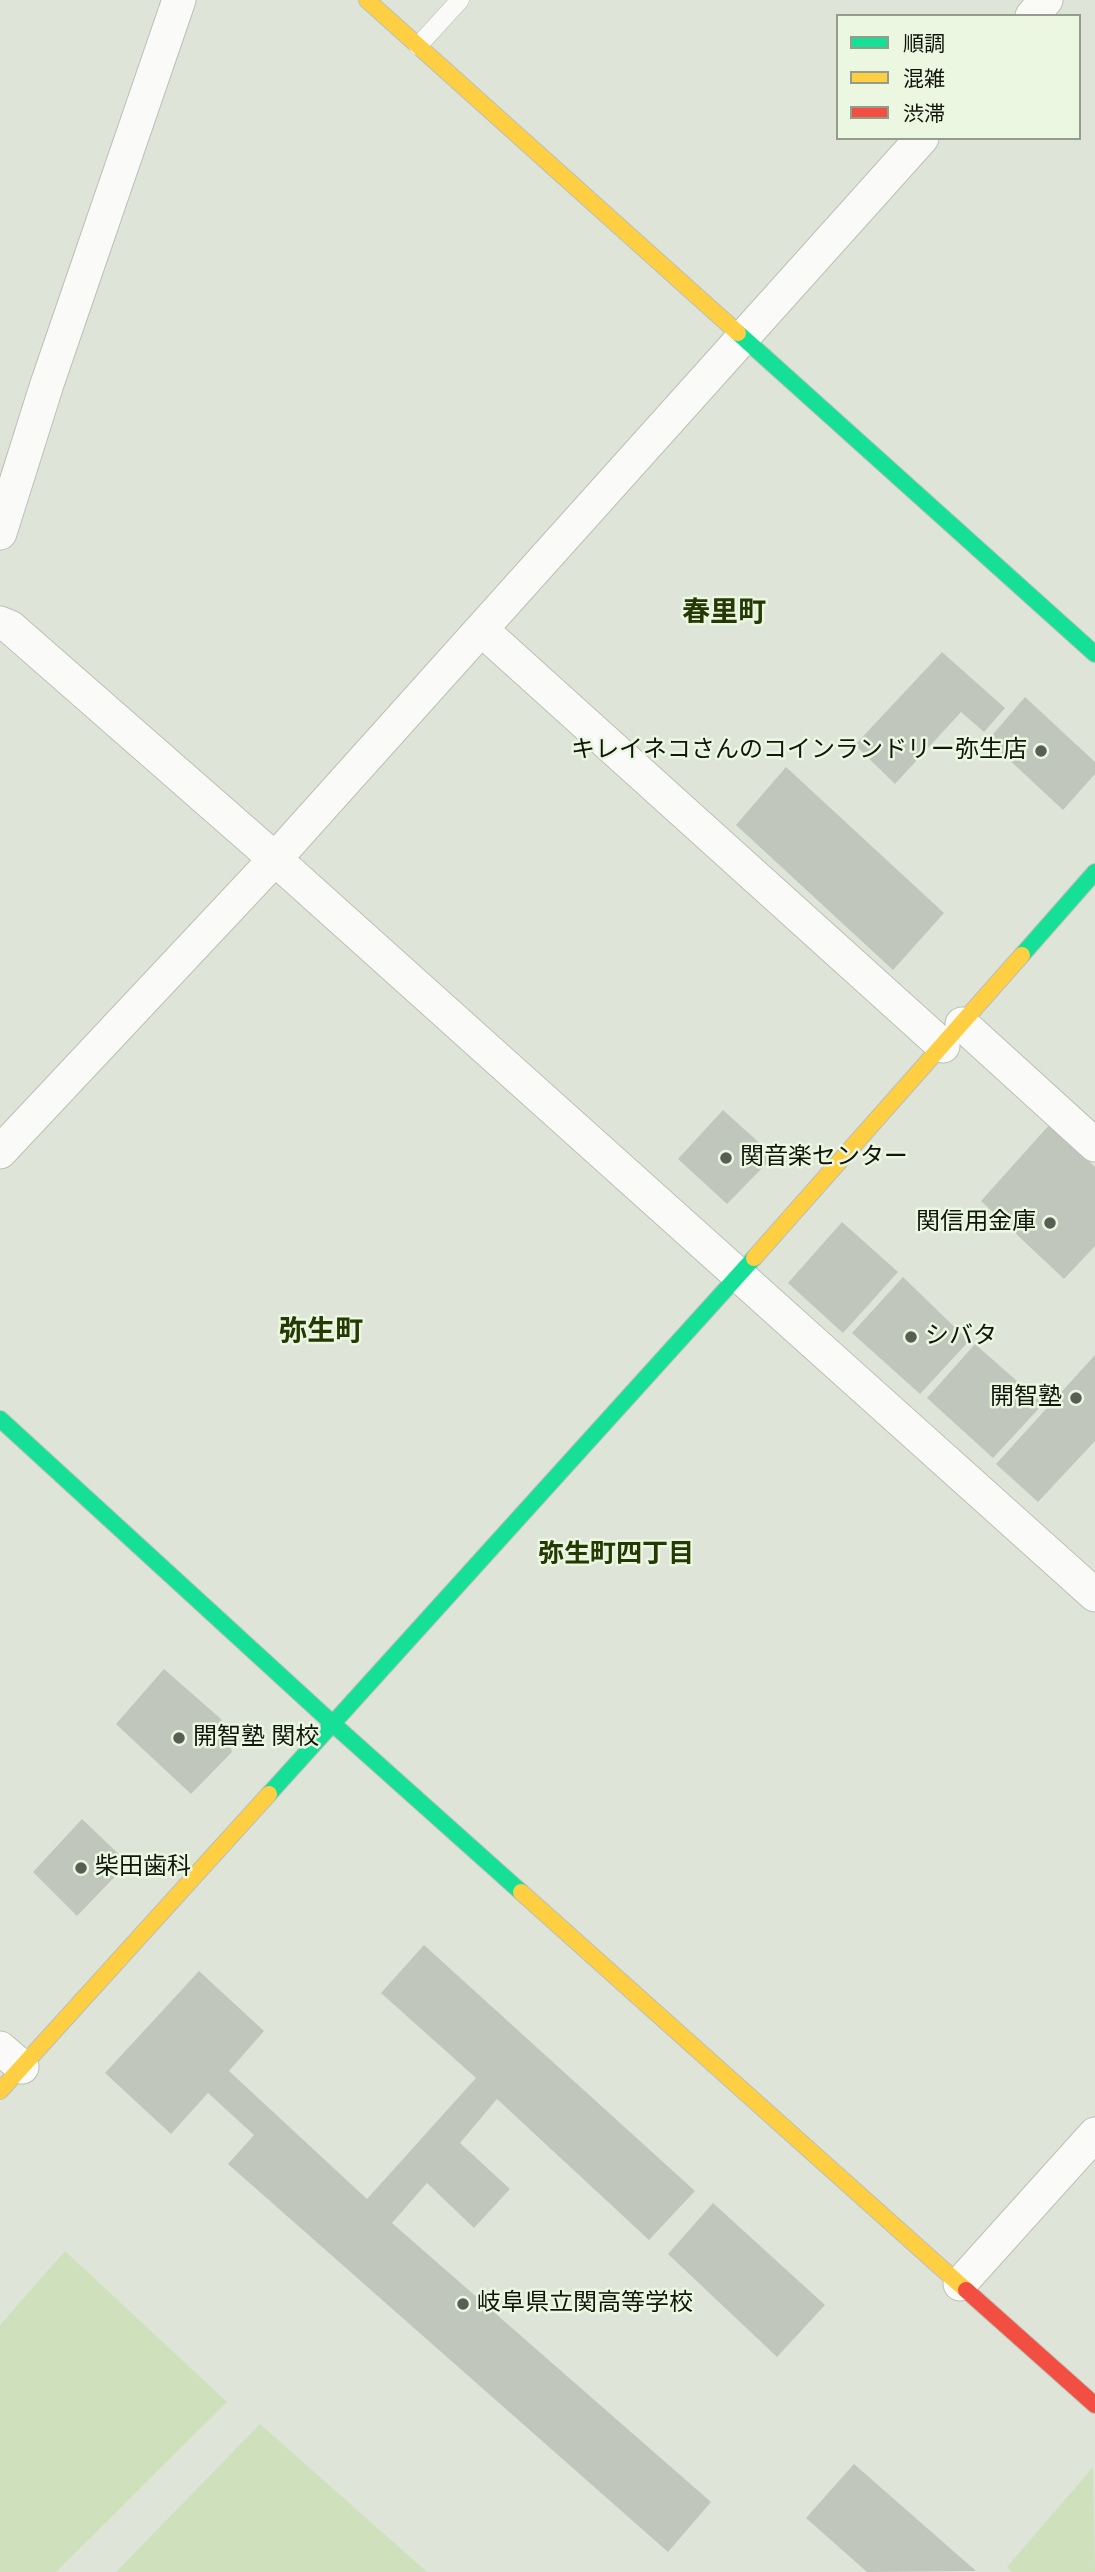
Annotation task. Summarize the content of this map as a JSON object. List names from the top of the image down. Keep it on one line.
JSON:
{"districts":["春里町","弥生町","弥生町四丁目"],"places":["キレイネコさんのコインランドリー弥生店","関音楽センター","関信用金庫","シバタ","開智塾","開智塾 関校","柴田歯科","岐阜県立関高等学校"],"legend":["順調","混雑","渋滞"]}
